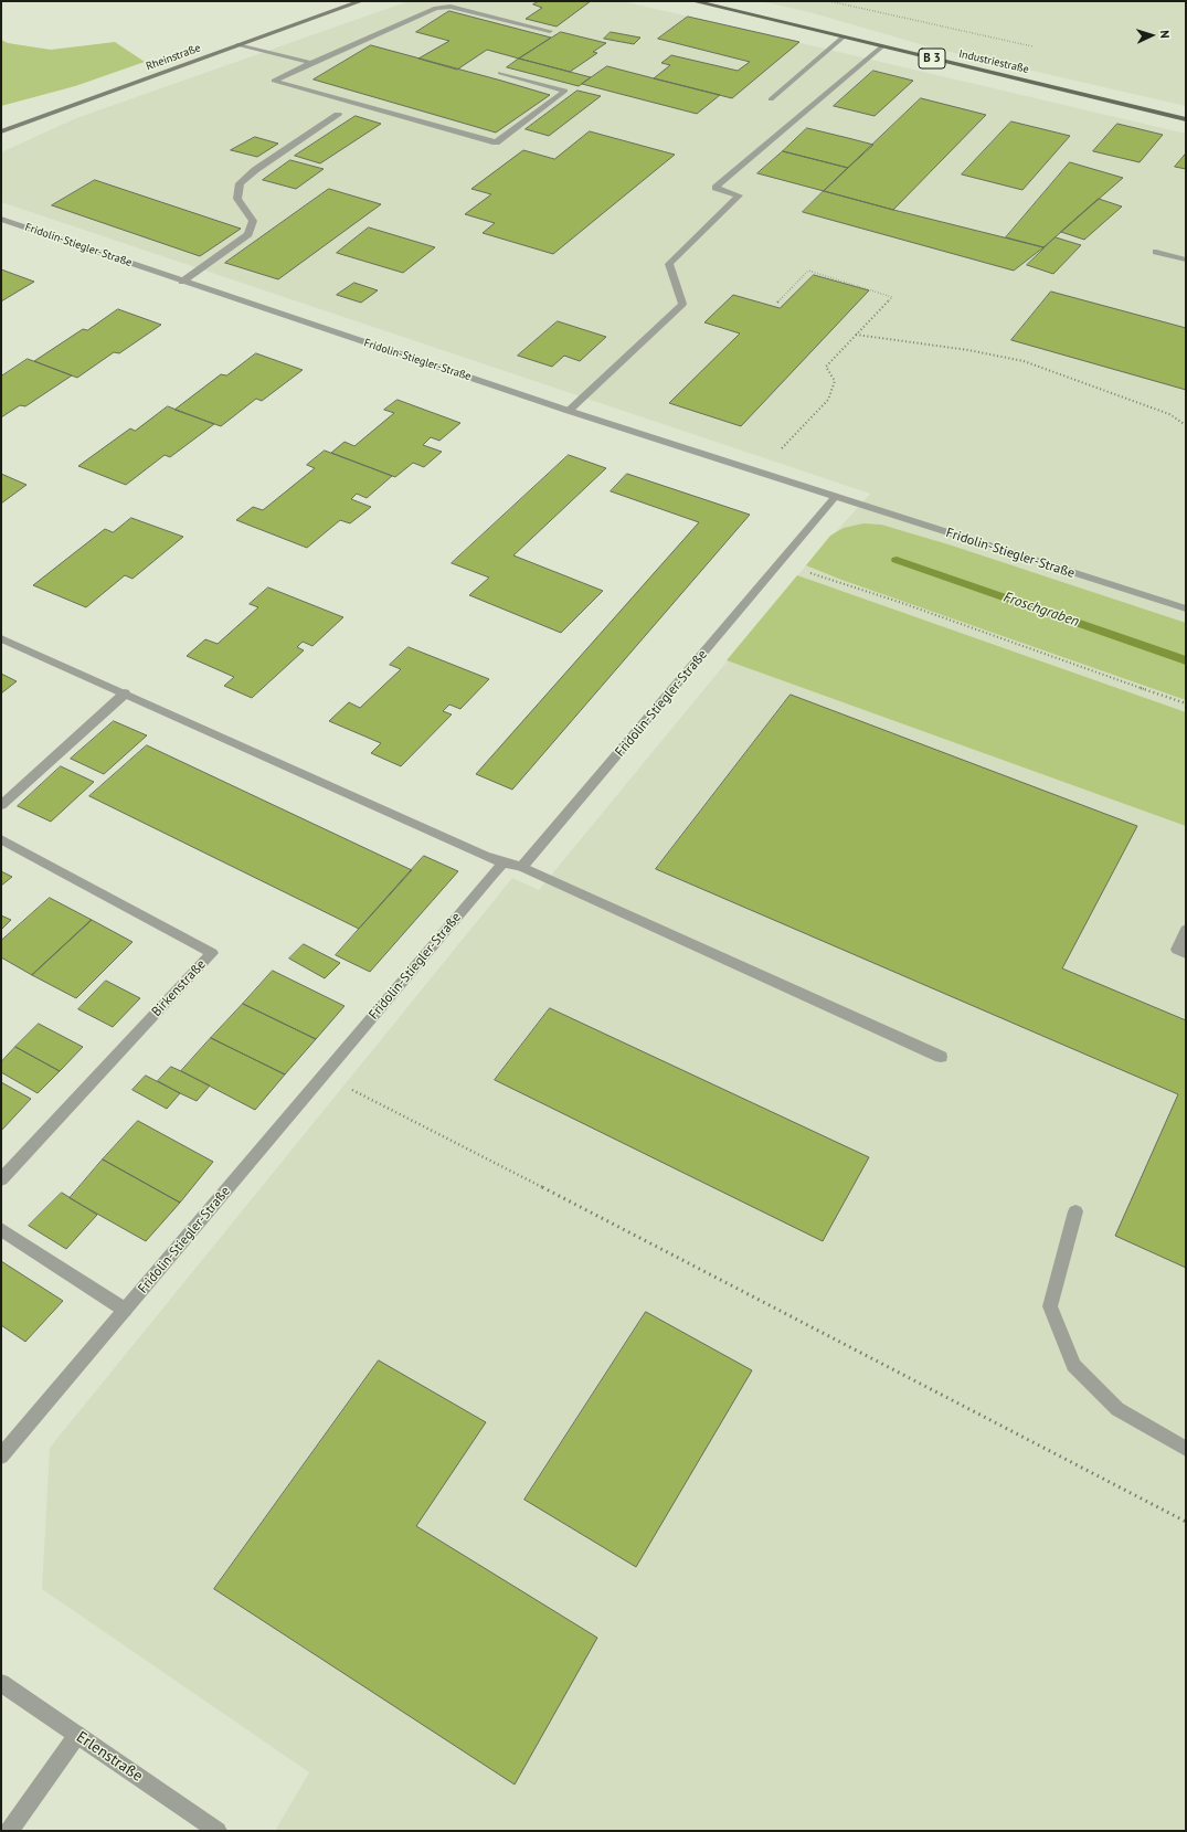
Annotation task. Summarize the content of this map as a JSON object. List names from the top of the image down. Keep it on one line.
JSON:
{"streets":{"main road":["B 3","Industriestraße"],"street":["Rheinstraße","Fridolin-Stiegler-Straße","Birkenstraße","Erlenstraße"]},"water":["Froschgraben"],"north":"right"}
